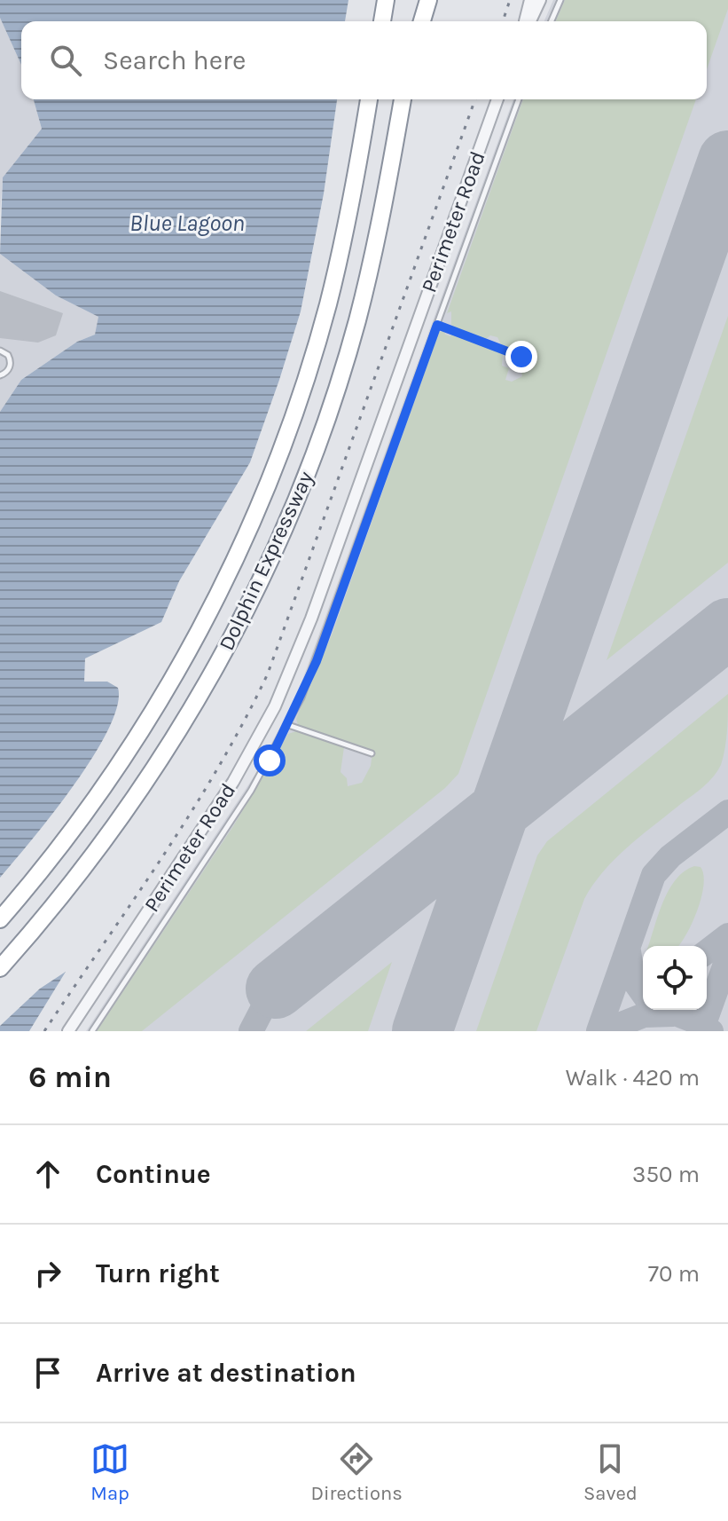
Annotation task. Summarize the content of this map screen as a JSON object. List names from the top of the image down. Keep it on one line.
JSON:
{"streets":{"highway":["Dolphin Expressway"],"street":["Perimeter Road"]},"water":["Blue Lagoon"],"page":{"search":"Search here","heading":["6 min","Walk · 420 m"],"list":[["Continue","350 m"],["Turn right","70 m"],"Arrive at destination"],"nav":["Map","Directions","Saved"]}}
